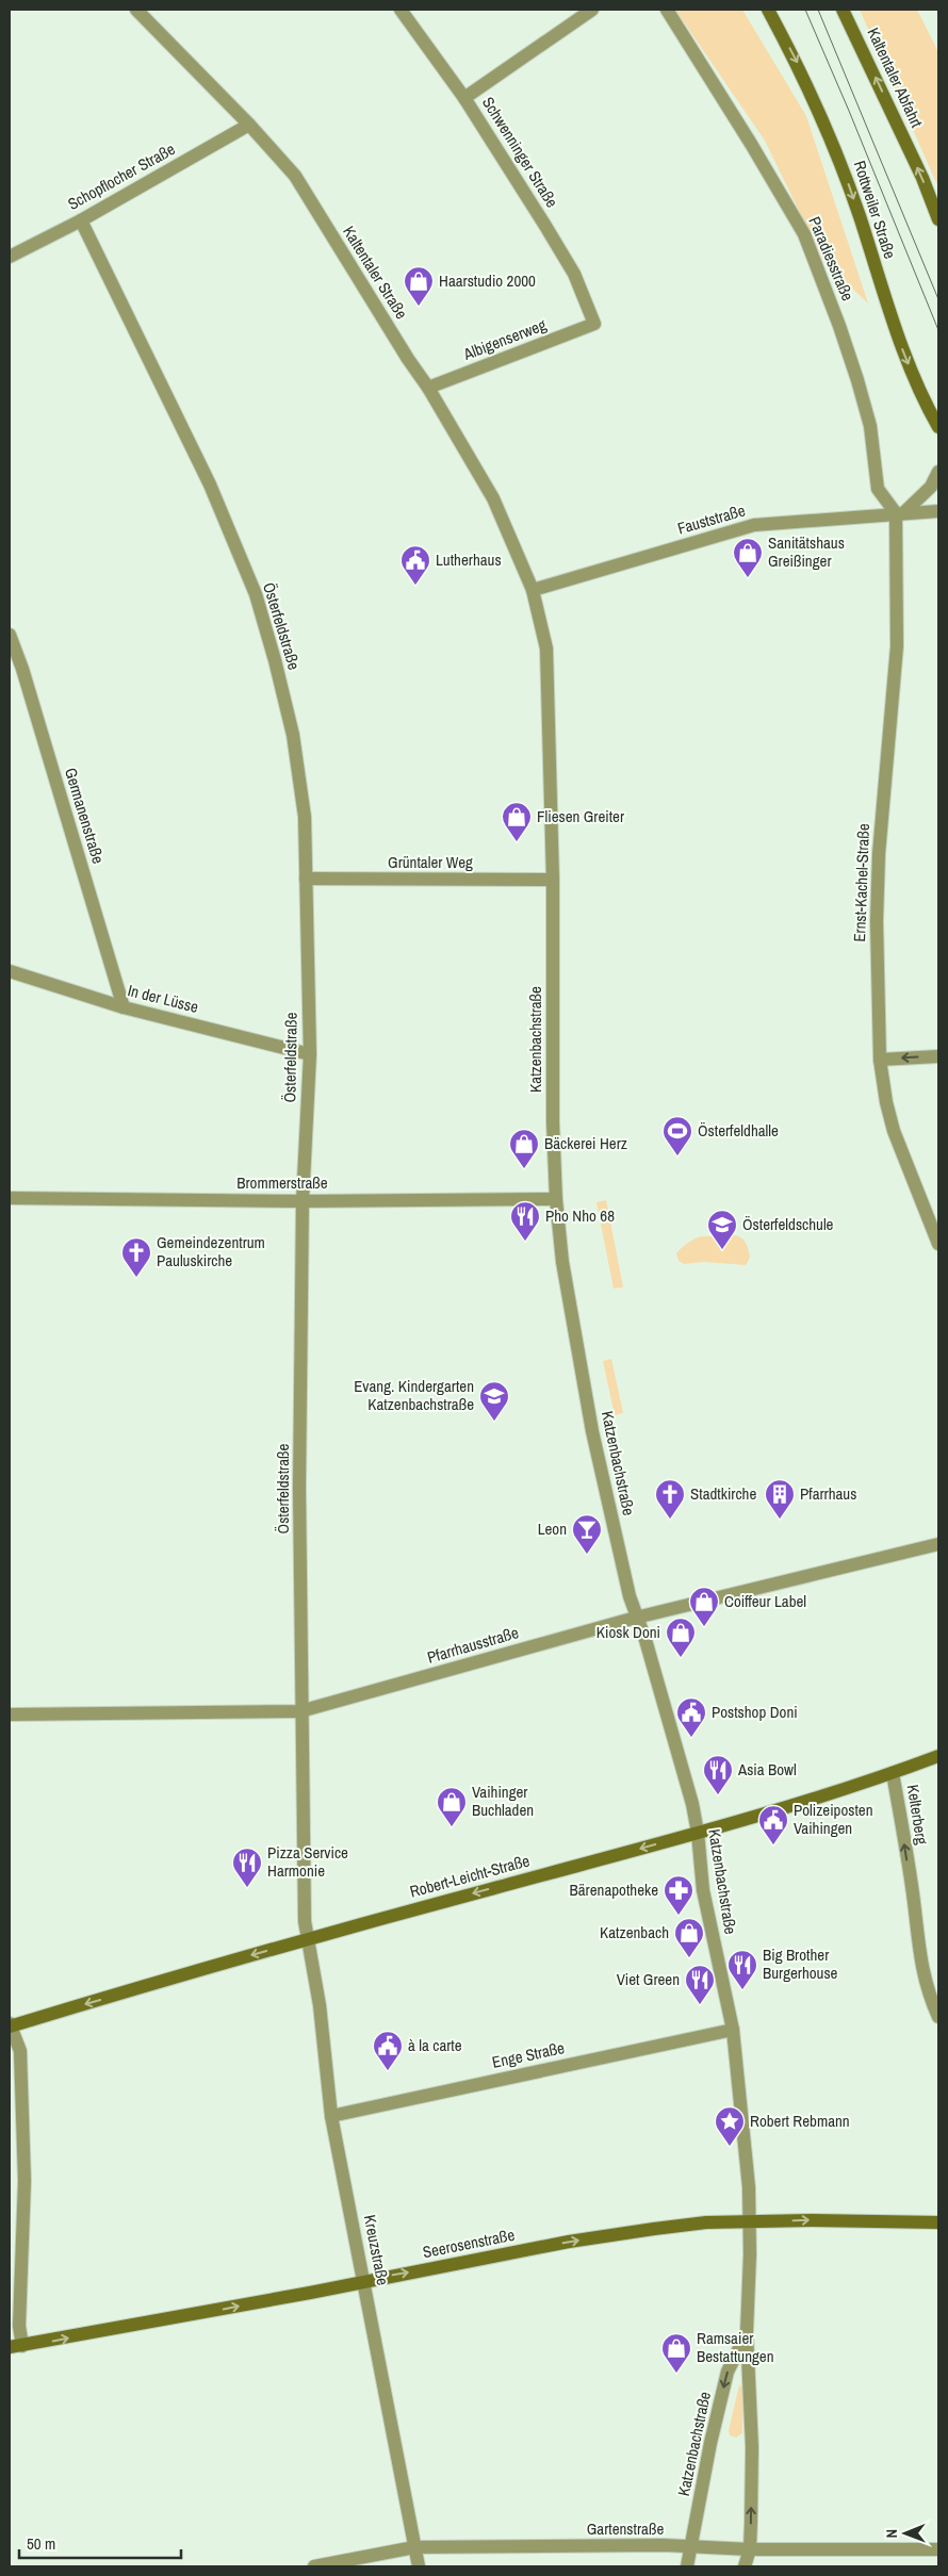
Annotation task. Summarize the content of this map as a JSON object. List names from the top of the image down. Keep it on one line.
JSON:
{"streets":{"street":["Kaltentaler Abfahrt","Schwenninger Straße","Schopflocher Straße","Rottweiler Straße","Paradiesstraße","Kaltentaler Straße","Albigenserweg","Fauststraße","Österfeldstraße","Germanenstraße","Grüntaler Weg","Ernst-Kachel-Straße","In der Lüsse","Katzenbachstraße","Brommerstraße","Pfarrhausstraße","Kelterberg","Robert-Leicht-Straße","Enge Straße","Seerosenstraße","Kreuzstraße","Gartenstraße"]},"crossings":[["Schwenninger Straße","Albigenserweg"],["Schopflocher Straße","Kaltentaler Straße"],["Schopflocher Straße","Österfeldstraße"],["Paradiesstraße","Fauststraße"],["Paradiesstraße","Ernst-Kachel-Straße"],["Kaltentaler Straße","Albigenserweg"],["Kaltentaler Straße","Fauststraße"],["Kaltentaler Straße","Katzenbachstraße"],["Fauststraße","Ernst-Kachel-Straße"],["Fauststraße","Katzenbachstraße"],["Österfeldstraße","Grüntaler Weg"],["Österfeldstraße","In der Lüsse"],["Österfeldstraße","Brommerstraße"],["Österfeldstraße","Pfarrhausstraße"],["Österfeldstraße","Robert-Leicht-Straße"],["Österfeldstraße","Kreuzstraße"],["Germanenstraße","In der Lüsse"],["Grüntaler Weg","Katzenbachstraße"],["Katzenbachstraße","Brommerstraße"],["Katzenbachstraße","Pfarrhausstraße"],["Katzenbachstraße","Robert-Leicht-Straße"],["Katzenbachstraße","Enge Straße"],["Katzenbachstraße","Seerosenstraße"],["Katzenbachstraße","Gartenstraße"],["Kelterberg","Robert-Leicht-Straße"],["Robert-Leicht-Straße","Kreuzstraße"],["Enge Straße","Kreuzstraße"],["Seerosenstraße","Kreuzstraße"],["Kreuzstraße","Gartenstraße"]],"one_way":["Kaltentaler Abfahrt","Rottweiler Straße","Kelterberg","Robert-Leicht-Straße","Seerosenstraße"],"places":{"shop":["Haarstudio 2000","Sanitätshaus Greißinger","Fliesen Greiter","Bäckerei Herz","Coiffeur Label","Kiosk Doni","Vaihinger Buchladen","Katzenbach","Ramsaier Bestattungen"],"public building":["Lutherhaus","Postshop Doni","Polizeiposten Vaihingen","à la carte"],"sports":["Österfeldhalle"],"restaurant":["Pho Nho 68","Asia Bowl","Pizza Service Harmonie","Big Brother Burgerhouse","Viet Green"],"school or university":["Österfeldschule","Evang. Kindergarten Katzenbachstraße"],"church":["Gemeindezentrum Pauluskirche","Stadtkirche"],"building":["Pfarrhaus"],"bar":["Leon"],"pharmacy":["Bärenapotheke"],"place":["Robert Rebmann"]},"scale_bar":"50 m","north":"left"}
